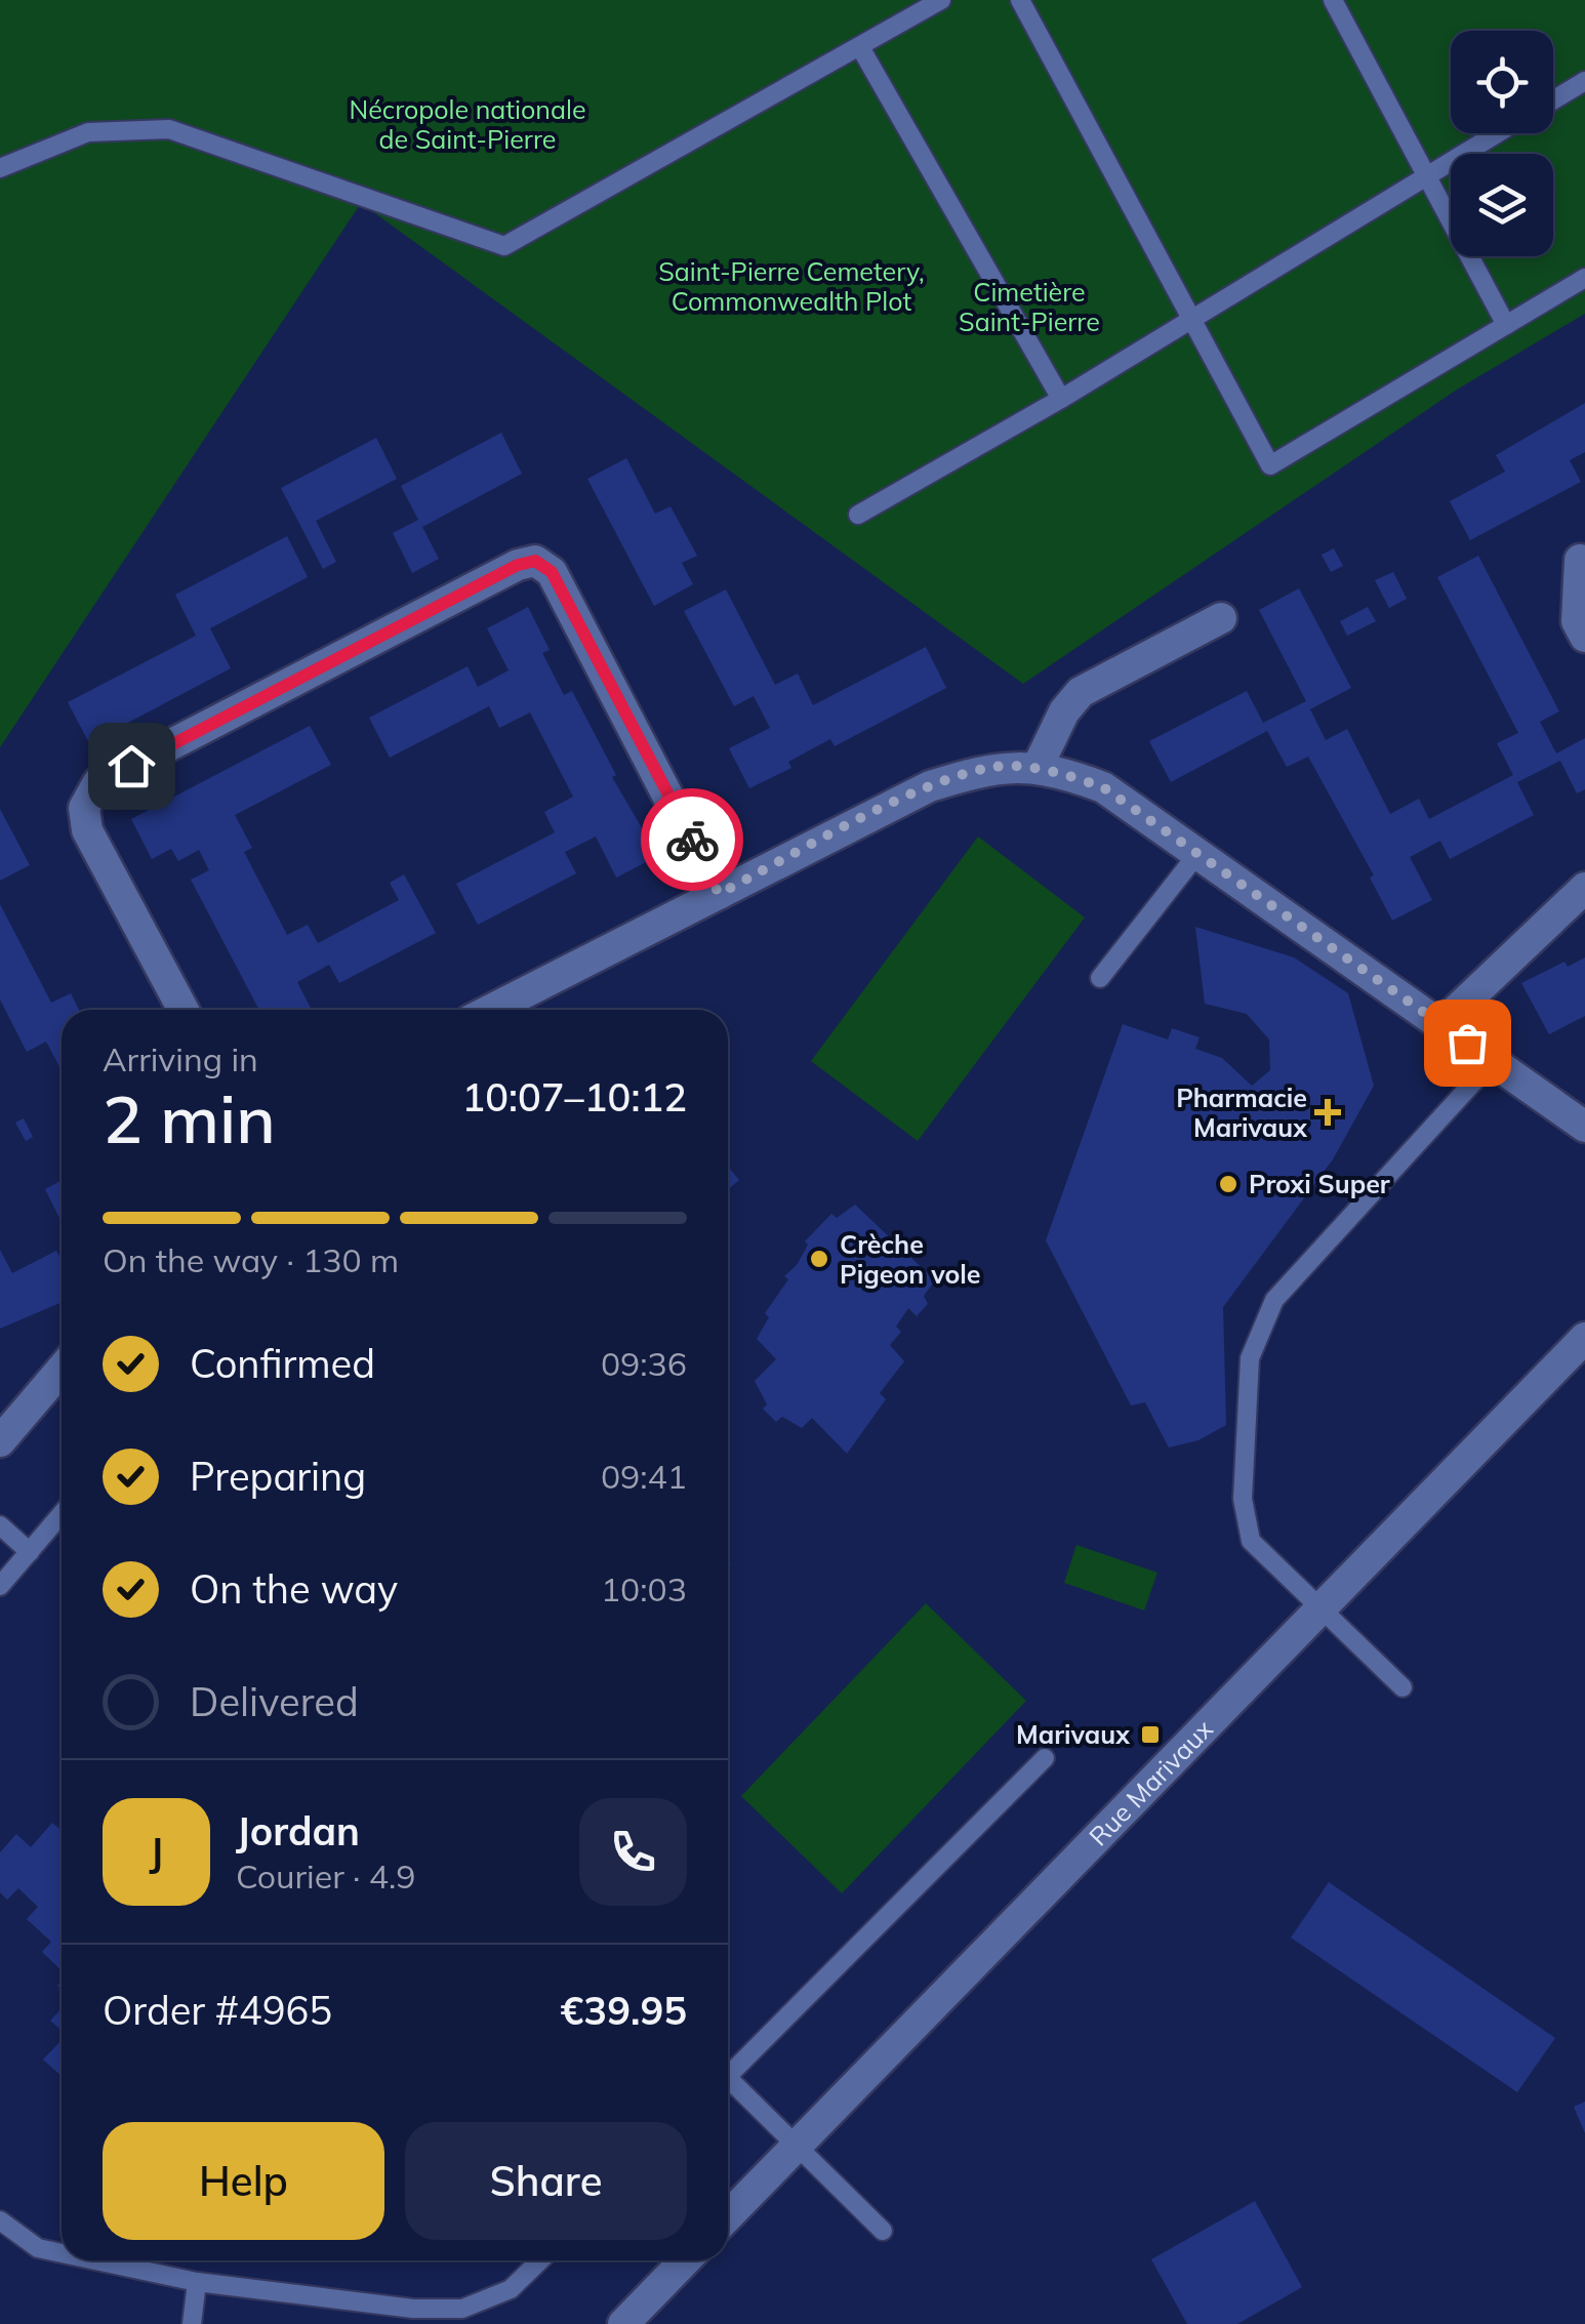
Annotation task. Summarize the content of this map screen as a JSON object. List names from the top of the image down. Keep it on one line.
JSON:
{"streets":{"street":["Rue Marivaux"]},"parks":["Nécropole nationale de Saint-Pierre","Saint-Pierre Cemetery, Commonwealth Plot","Cimetière Saint-Pierre"],"places":{"health":["Pharmacie Marivaux"],"other":["Proxi Super","Crèche Pigeon vole"],"transit":["Marivaux"]},"page":{"heading":["2 min","Arriving in","10:07–10:12"],"panel":["Jordan","Courier · 4.9","Order #4965","€39.95"],"bar":"On the way · 130 m","list":[["Confirmed","09:36"],["Preparing","09:41"],["On the way","10:03"],"Delivered"],"round":"J","buttons":["Help","Share"]}}
